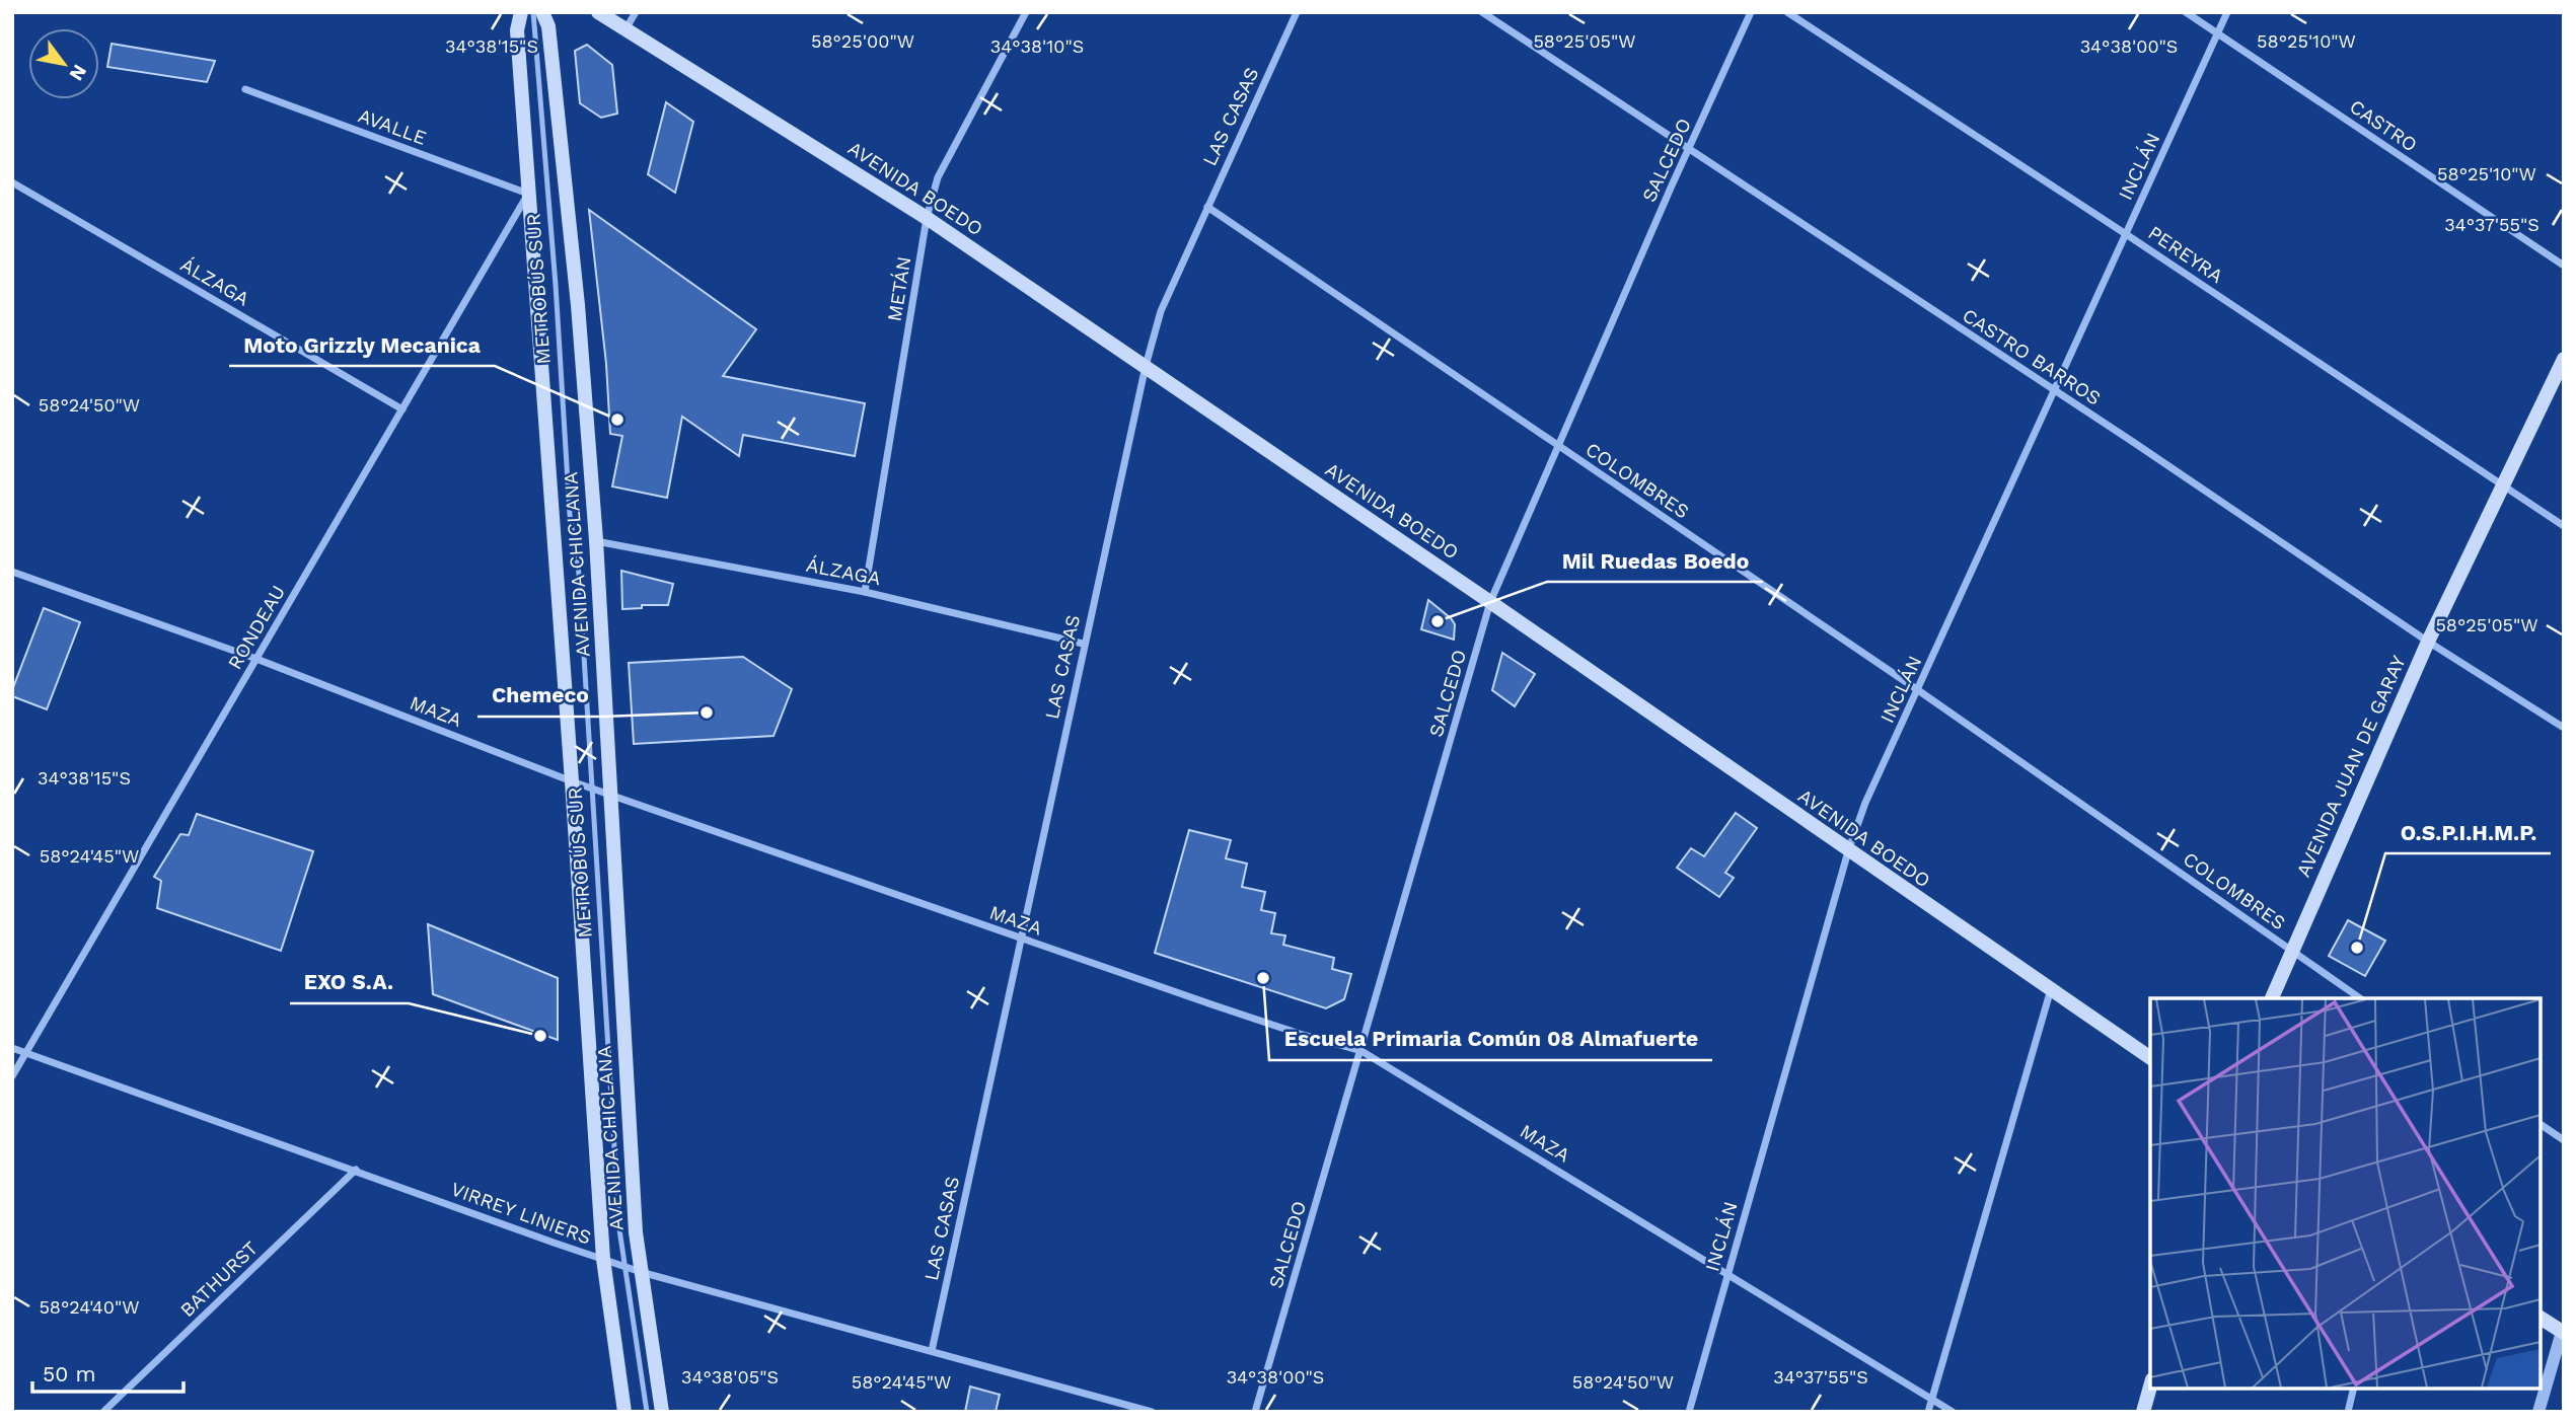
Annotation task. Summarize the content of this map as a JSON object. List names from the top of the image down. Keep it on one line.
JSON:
{"streets":{"main road":["AVENIDA BOEDO","AVENIDA CHICLANA","AVENIDA JUAN DE GARAY"],"street":["LAS CASAS","CASTRO","AVALLE","SALCEDO","INCLÁN","PEREYRA","ÁLZAGA","METÁN","CASTRO BARROS","COLOMBRES","RONDEAU","MAZA","VIRREY LINIERS","BATHURST"],"lane":["METROBÚS SUR"]},"crossings":[["LAS CASAS","AVENIDA BOEDO"],["LAS CASAS","ÁLZAGA"],["LAS CASAS","COLOMBRES"],["LAS CASAS","MAZA"],["LAS CASAS","VIRREY LINIERS"],["CASTRO","INCLÁN"],["AVALLE","AVENIDA CHICLANA"],["AVALLE","RONDEAU"],["SALCEDO","AVENIDA BOEDO"],["SALCEDO","CASTRO BARROS"],["SALCEDO","COLOMBRES"],["SALCEDO","MAZA"],["INCLÁN","AVENIDA BOEDO"],["INCLÁN","PEREYRA"],["INCLÁN","CASTRO BARROS"],["INCLÁN","COLOMBRES"],["INCLÁN","MAZA"],["AVENIDA BOEDO","METÁN"],["PEREYRA","AVENIDA JUAN DE GARAY"],["ÁLZAGA","METÁN"],["ÁLZAGA","AVENIDA CHICLANA"],["ÁLZAGA","RONDEAU"],["METROBÚS SUR","MAZA"],["METROBÚS SUR","VIRREY LINIERS"],["CASTRO BARROS","AVENIDA JUAN DE GARAY"],["COLOMBRES","AVENIDA JUAN DE GARAY"],["AVENIDA CHICLANA","RONDEAU"],["AVENIDA CHICLANA","MAZA"],["AVENIDA CHICLANA","VIRREY LINIERS"],["RONDEAU","MAZA"],["RONDEAU","VIRREY LINIERS"],["VIRREY LINIERS","BATHURST"]],"places":["Moto Grizzly Mecanica","Mil Ruedas Boedo","Chemeco","O.S.P.I.H.M.P.","Escuela Primaria Común 08 Almafuerte","EXO S.A."],"scale_bar":"50 m","north":"bottom right","coordinates":["58°25'00\"W","58°25'05\"W","58°25'10\"W","34°38'15\"S","34°38'10\"S","34°38'00\"S","34°37'55\"S","58°24'50\"W","58°24'45\"W","58°24'40\"W","34°38'05\"S"]}
